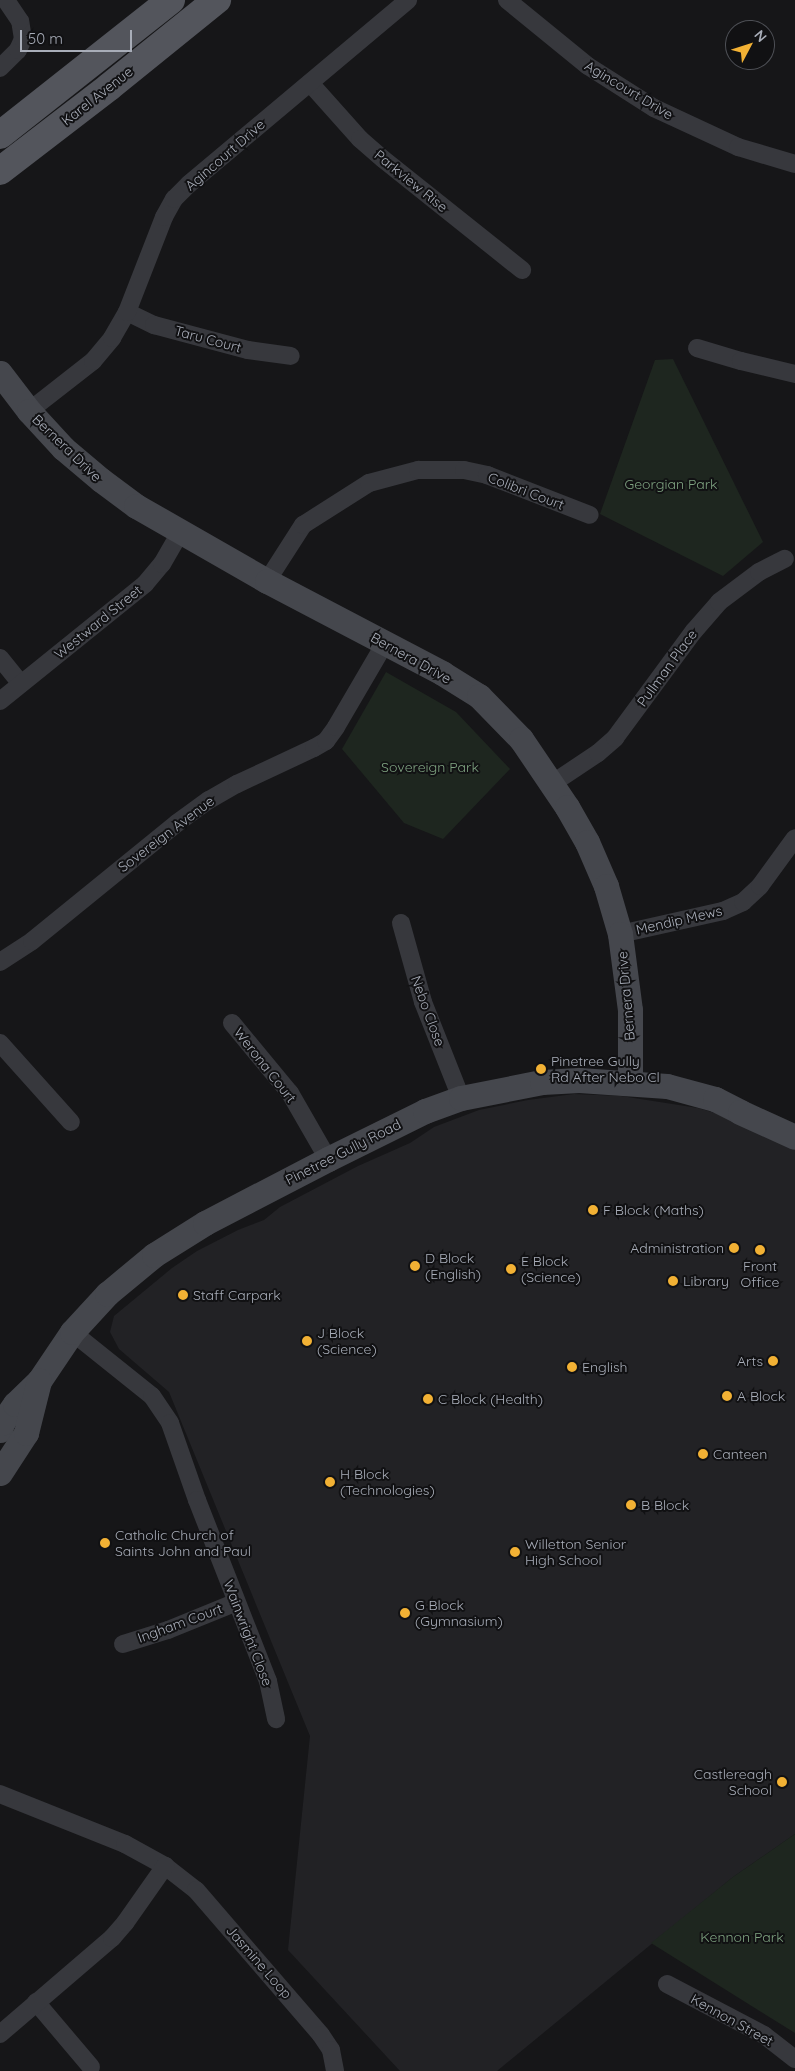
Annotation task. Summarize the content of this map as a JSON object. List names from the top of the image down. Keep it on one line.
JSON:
{"streets":{"main road":["Karel Avenue","Bernera Drive","Pinetree Gully Road"],"street":["Agincourt Drive","Parkview Rise","Taru Court","Colibri Court","Westward Street","Pullman Place","Sovereign Avenue","Mendip Mews","Nebo Close","Werona Court","Ingham Court","Wainwright Close","Jasmine Loop","Kennon Street"]},"crossings":[["Agincourt Drive","Parkview Rise"],["Agincourt Drive","Taru Court"],["Agincourt Drive","Bernera Drive"],["Bernera Drive","Colibri Court"],["Bernera Drive","Westward Street"],["Bernera Drive","Pullman Place"],["Bernera Drive","Sovereign Avenue"],["Bernera Drive","Mendip Mews"],["Bernera Drive","Pinetree Gully Road"],["Nebo Close","Pinetree Gully Road"],["Werona Court","Pinetree Gully Road"],["Pinetree Gully Road","Wainwright Close"],["Ingham Court","Wainwright Close"]],"parks":["Georgian Park","Sovereign Park","Kennon Park"],"places":["Pinetree Gully Rd After Nebo Cl","F Block (Maths)","Administration","Front Office","D Block (English)","E Block (Science)","Library","Staff Carpark","J Block (Science)","Arts","English","A Block","C Block (Health)","Canteen","H Block (Technologies)","B Block","Catholic Church of Saints John and Paul","Willetton Senior High School","G Block (Gymnasium)","Castlereagh School"],"scale_bar":"50 m","north":"top right"}
